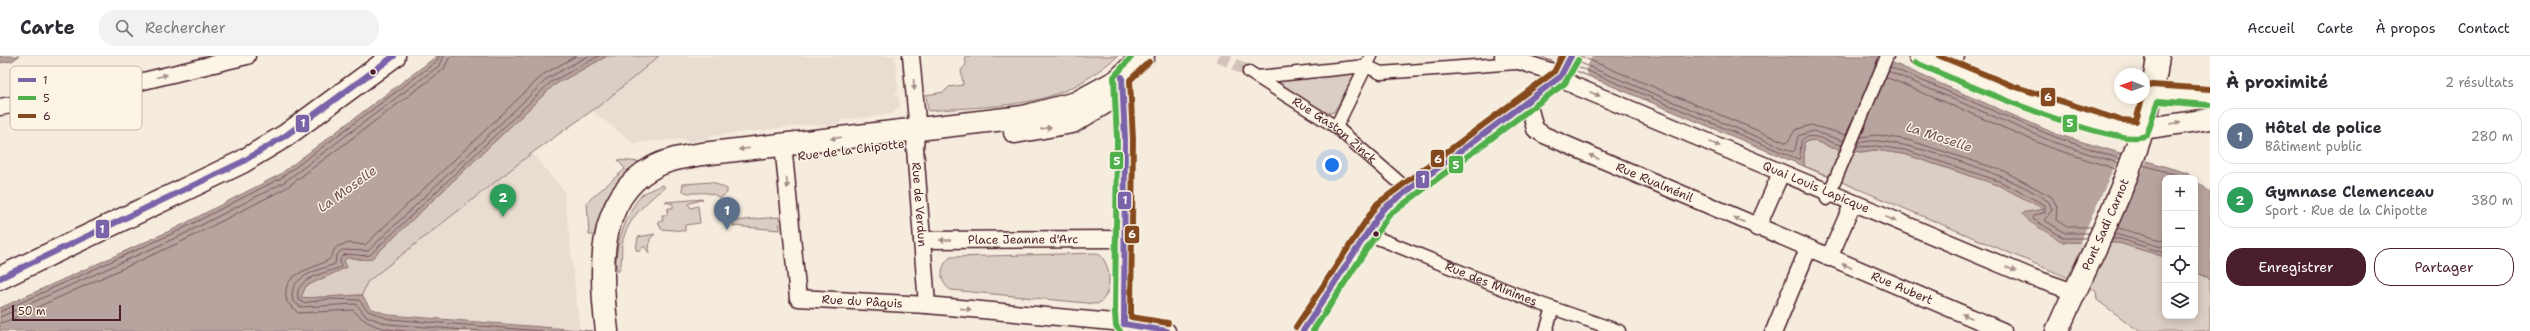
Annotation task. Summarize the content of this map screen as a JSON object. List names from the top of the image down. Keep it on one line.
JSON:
{"streets":{"main road":["Rue de la Chipotte","Pont Sadi Carnot"],"street":["Rue Gaston Zinck","Rue Rualménil","Quai Louis Lapicque","Rue de Verdun","Place Jeanne d'Arc","Rue des Minimes","Rue Aubert","Rue du Pâquis"]},"crossings":[["Rue de la Chipotte","Rue de Verdun"],["Rue de la Chipotte","Rue du Pâquis"],["Rue Rualménil","Rue Aubert"],["Quai Louis Lapicque","Pont Sadi Carnot"],["Rue de Verdun","Place Jeanne d'Arc"],["Rue de Verdun","Rue du Pâquis"]],"one_way":["Rue Rualménil","Quai Louis Lapicque","Rue Aubert"],"water":["La Moselle"],"lines":["transit line 1","transit line 5","transit line 6"],"legend":["1","5","6"],"scale_bar":"50 m","north":"left","page":{"header":"Carte","search":"Rechercher","nav":["Accueil","Carte","À propos","Contact"],"heading":["À proximité","2 résultats"],"list":[{"mark":"1","name":"Hôtel de police","note":"Bâtiment public","value":"280 m"},{"mark":"2","name":"Gymnase Clemenceau","note":"Sport · Rue de la Chipotte","value":"380 m"}],"map_buttons":["+","−"],"pins":["2","1"],"buttons":["Enregistrer","Partager"],"scale":"50 m"}}
